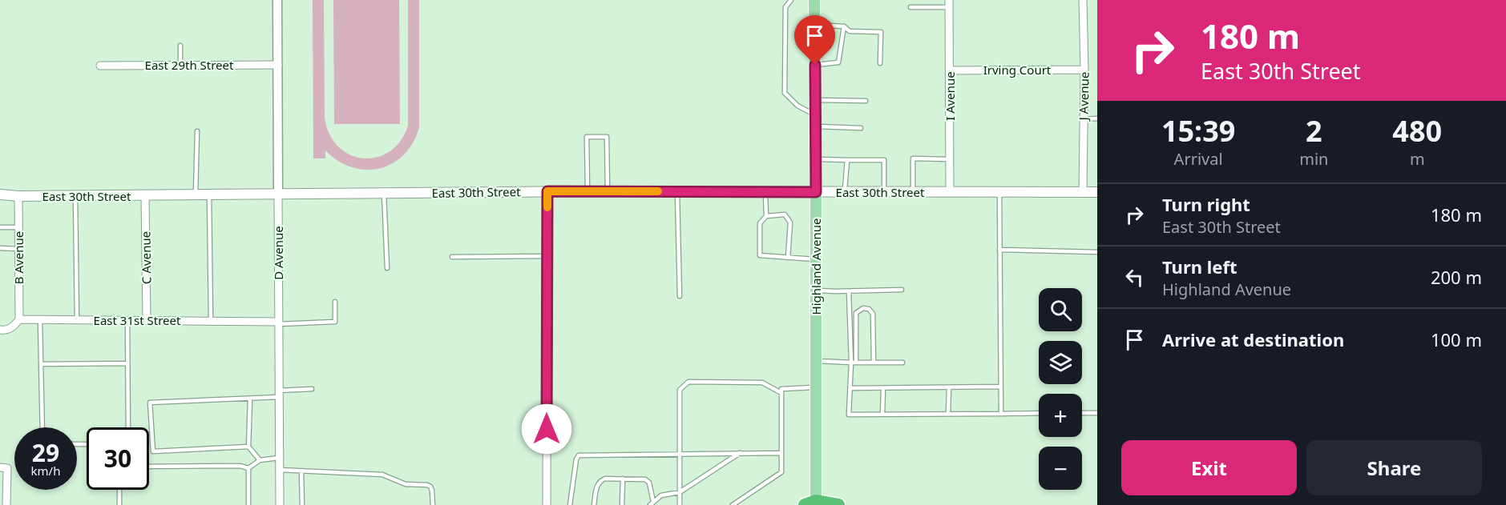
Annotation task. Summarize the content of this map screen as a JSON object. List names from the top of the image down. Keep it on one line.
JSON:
{"streets":{"main road":["East 30th Street","Highland Avenue"],"street":["East 29th Street","Irving Court","I Avenue","J Avenue","D Avenue","B Avenue","C Avenue","East 31st Street"]},"crossings":[["East 29th Street","D Avenue"],["Irving Court","I Avenue"],["Irving Court","J Avenue"],["I Avenue","East 30th Street"],["J Avenue","East 30th Street"],["East 30th Street","D Avenue"],["East 30th Street","B Avenue"],["East 30th Street","C Avenue"],["East 30th Street","Highland Avenue"],["D Avenue","East 31st Street"],["B Avenue","East 31st Street"],["C Avenue","East 31st Street"]],"page":{"turn":["180 m","East 30th Street"],"eta":["15:39","Arrival","2","min","480","m"],"list":[{"name":"Turn right","note":"East 30th Street","value":"180 m"},{"name":"Turn left","note":"Highland Avenue","value":"200 m"},{"name":"Arrive at destination","value":"100 m"}],"map_buttons":["+","−"],"speed":"29 km/h","limit":"30","buttons":["Exit","Share"]}}
